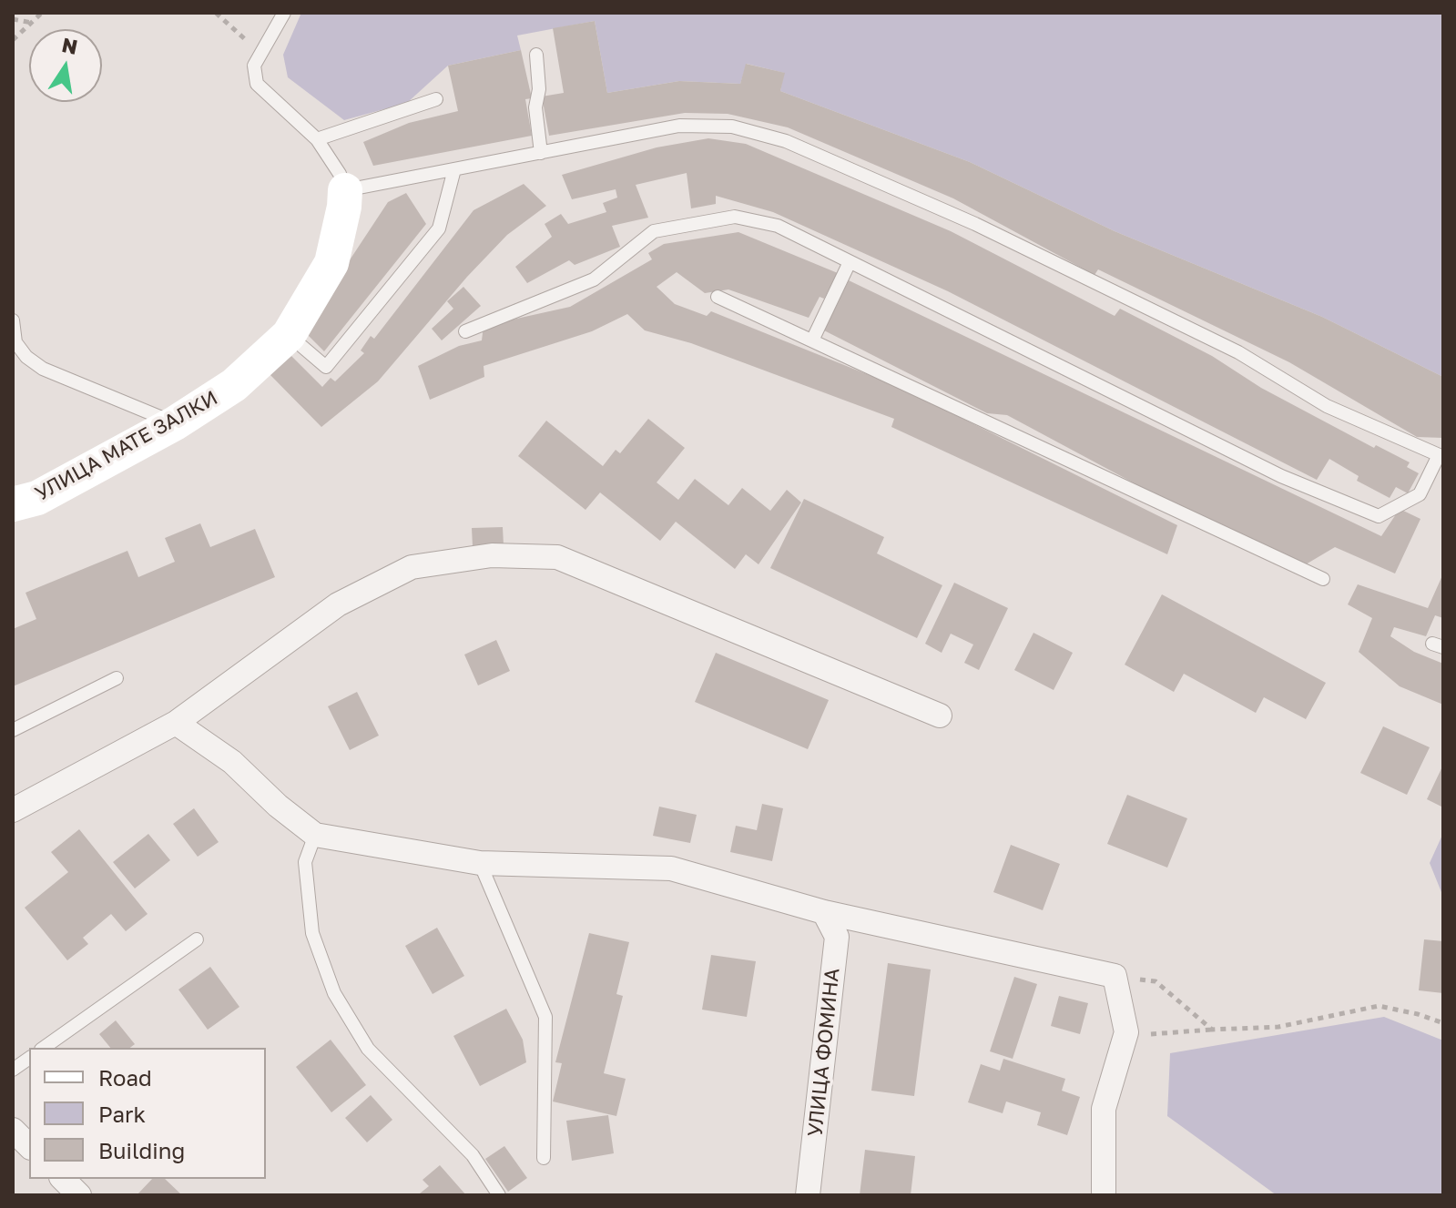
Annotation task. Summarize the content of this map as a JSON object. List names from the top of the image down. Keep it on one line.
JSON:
{"streets":{"street":["УЛИЦА МАТЕ ЗАЛКИ","УЛИЦА ФОМИНА"]},"legend":["Road","Park","Building"],"north":"top"}
